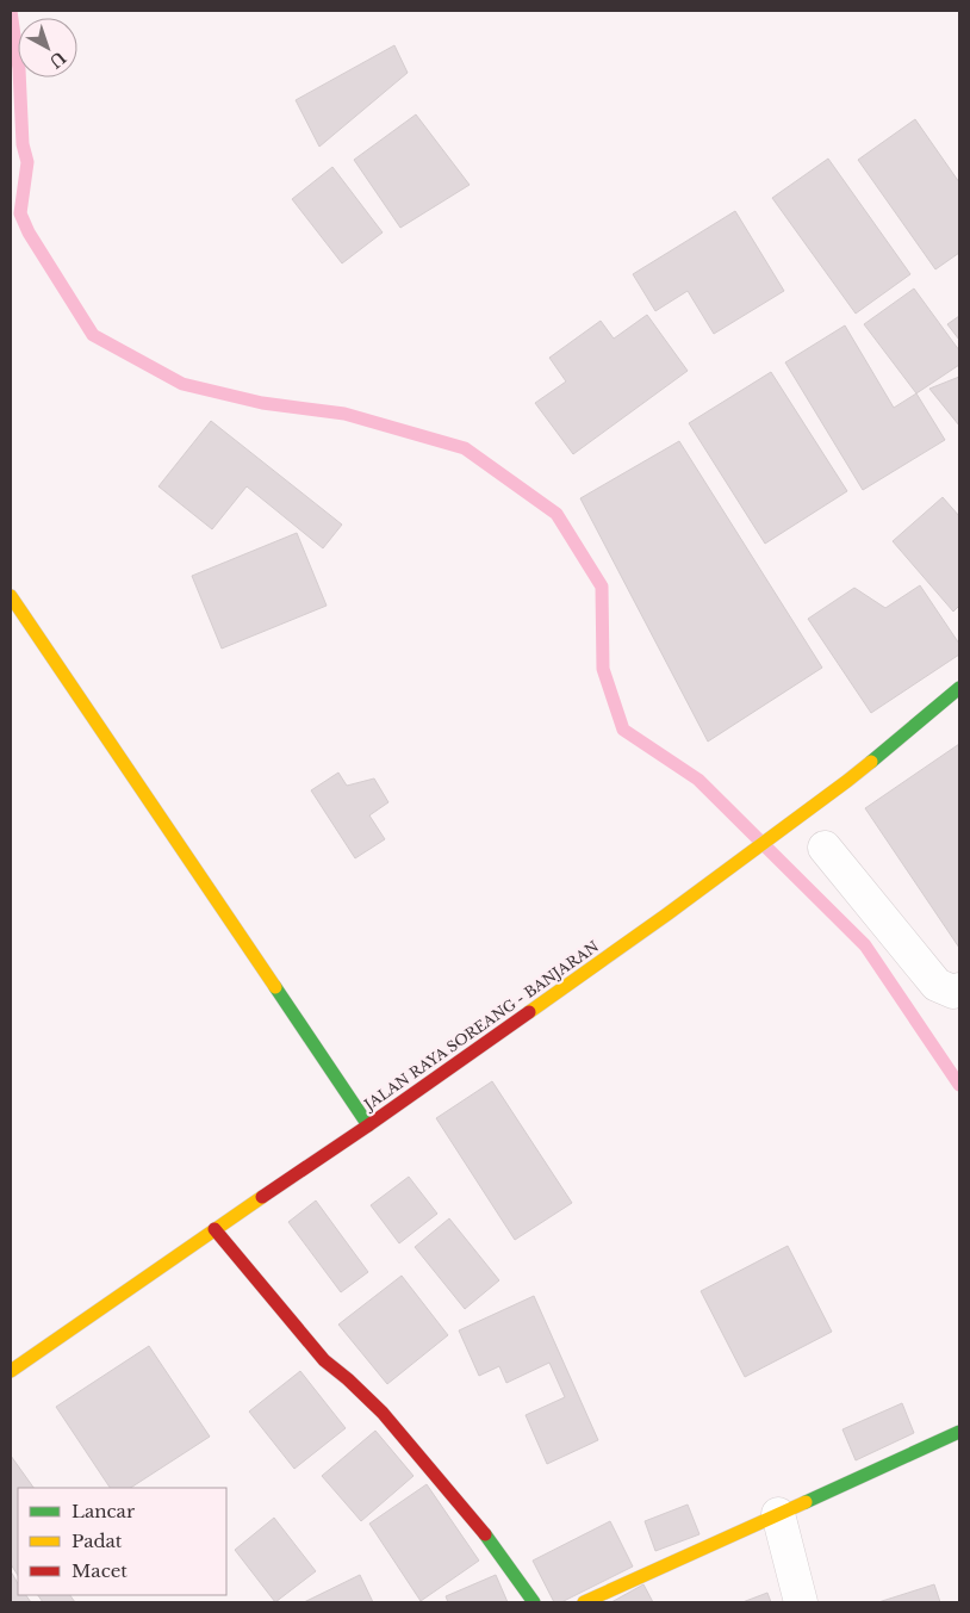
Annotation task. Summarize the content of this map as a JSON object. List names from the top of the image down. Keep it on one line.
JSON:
{"streets":{"street":["JALAN RAYA SOREANG - BANJARAN"]},"legend":["Lancar","Padat","Macet"],"north":"bottom right"}
